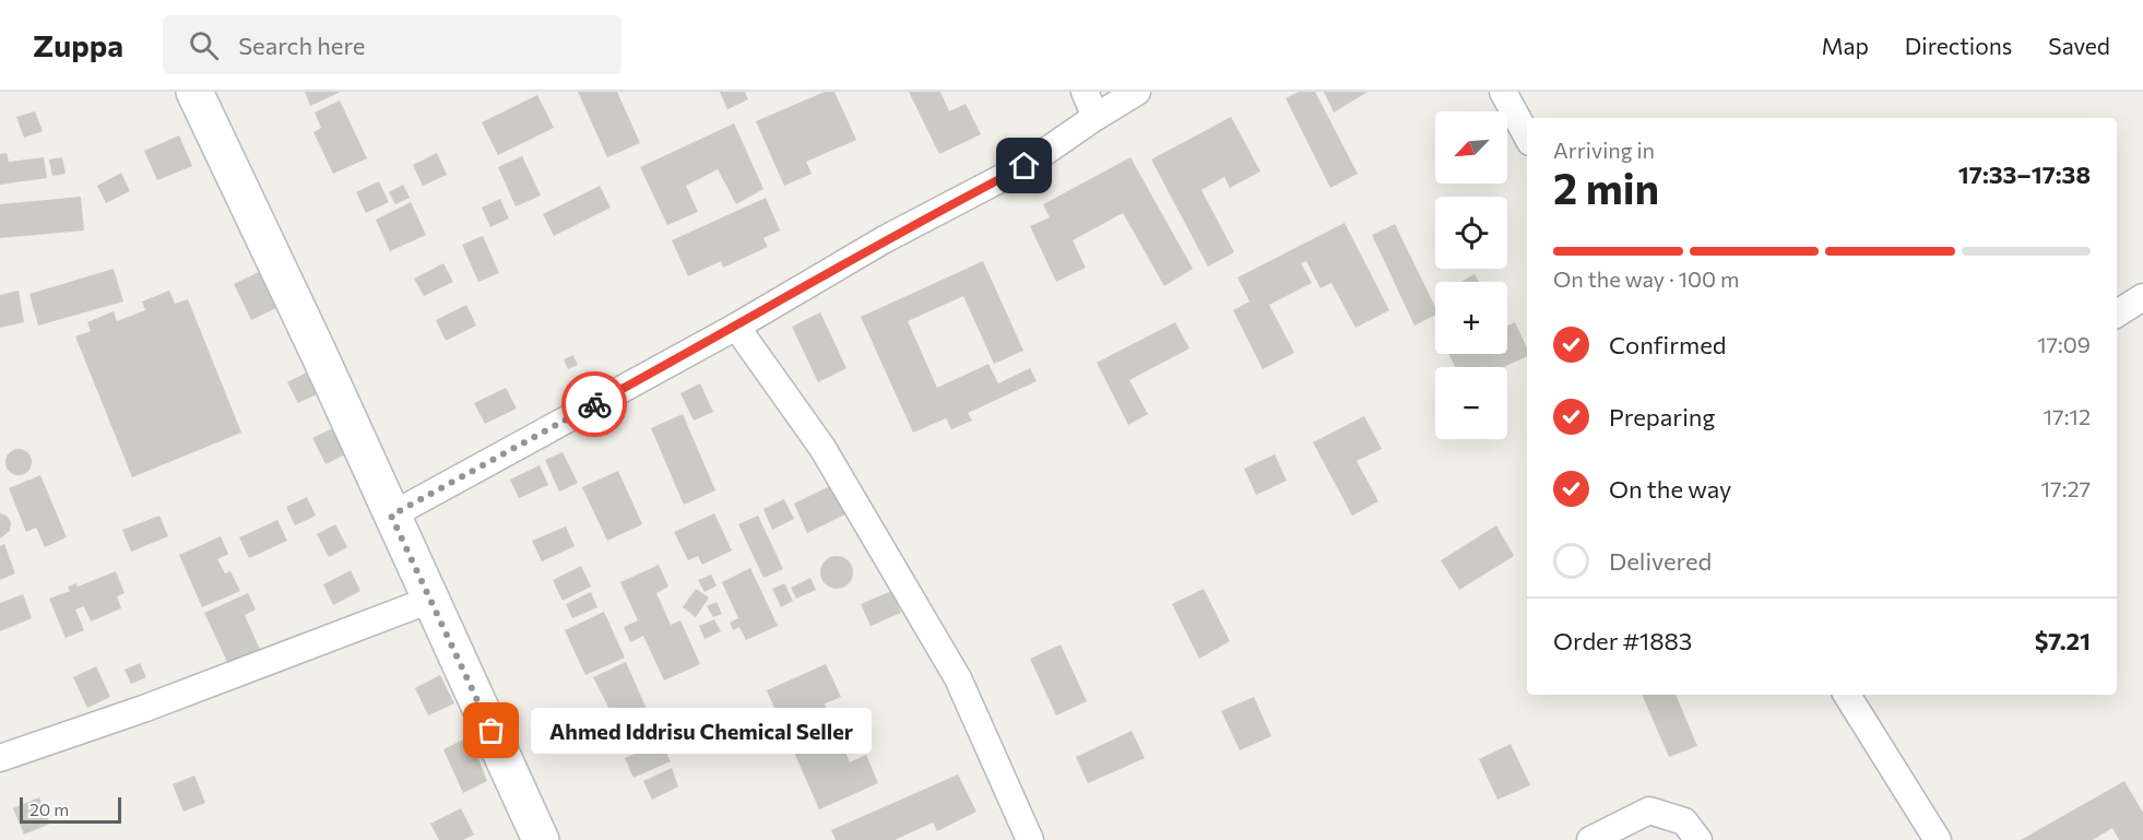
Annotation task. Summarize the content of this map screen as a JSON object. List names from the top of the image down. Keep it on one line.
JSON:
{"places":["Ahmed Iddrisu Chemical Seller"],"scale_bar":"20 m","north":"bottom left","page":{"header":"Zuppa","search":"Search here","nav":["Map","Directions","Saved"],"map_buttons":["+","−"],"heading":["2 min","Arriving in","17:33–17:38"],"panel":["Order #1883","$7.21"],"bar":"On the way · 100 m","list":[["Confirmed","17:09"],["Preparing","17:12"],["On the way","17:27"],"Delivered"],"bubble":"Ahmed Iddrisu Chemical Seller","scale":"20 m"}}
